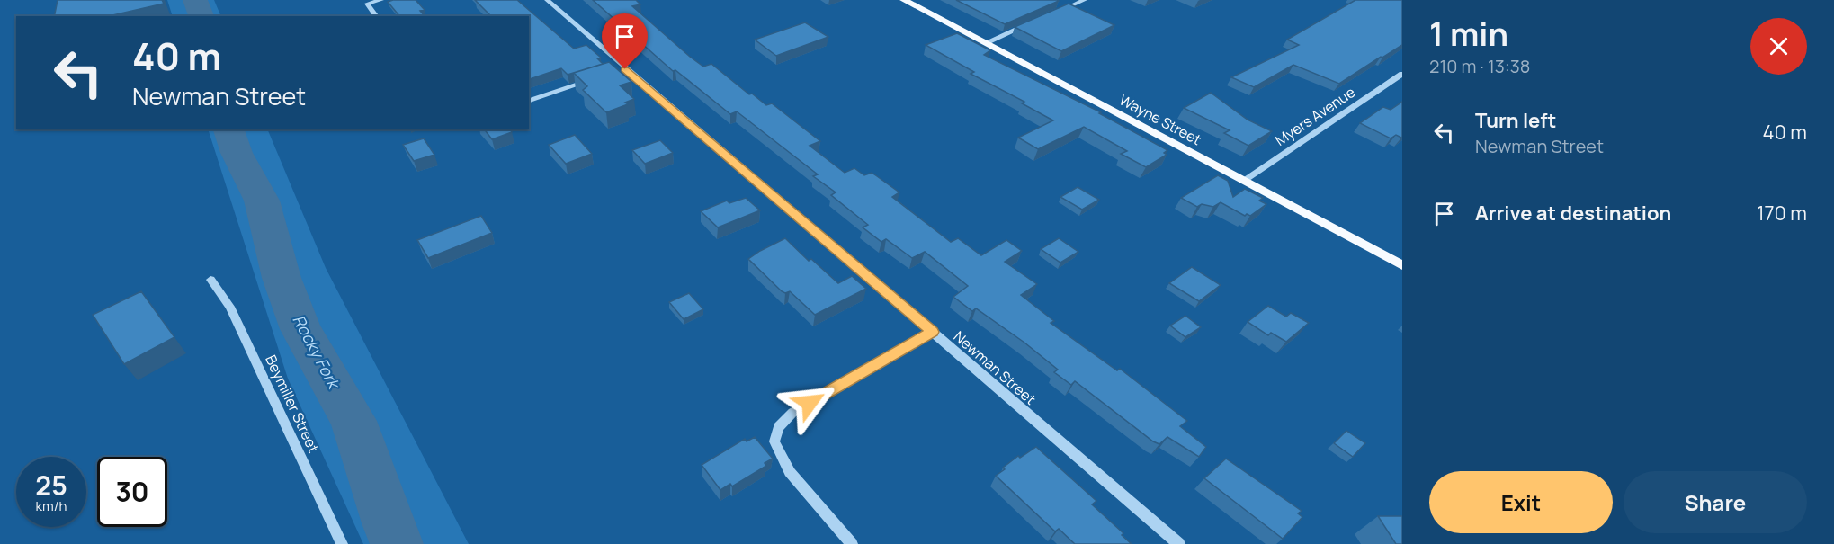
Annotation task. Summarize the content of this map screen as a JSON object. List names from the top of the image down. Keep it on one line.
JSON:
{"streets":{"main road":["Wayne Street"],"street":["Myers Avenue","Newman Street","Beymiller Street"]},"crossings":[["Myers Avenue","Wayne Street"]],"water":["Rocky Fork"],"page":{"heading":["1 min","210 m · 13:38"],"turn":["40 m","Newman Street"],"list":[{"name":"Turn left","note":"Newman Street","value":"40 m"},{"name":"Arrive at destination","value":"170 m"}],"speed":"25 km/h","limit":"30","buttons":["Exit","Share"]}}
